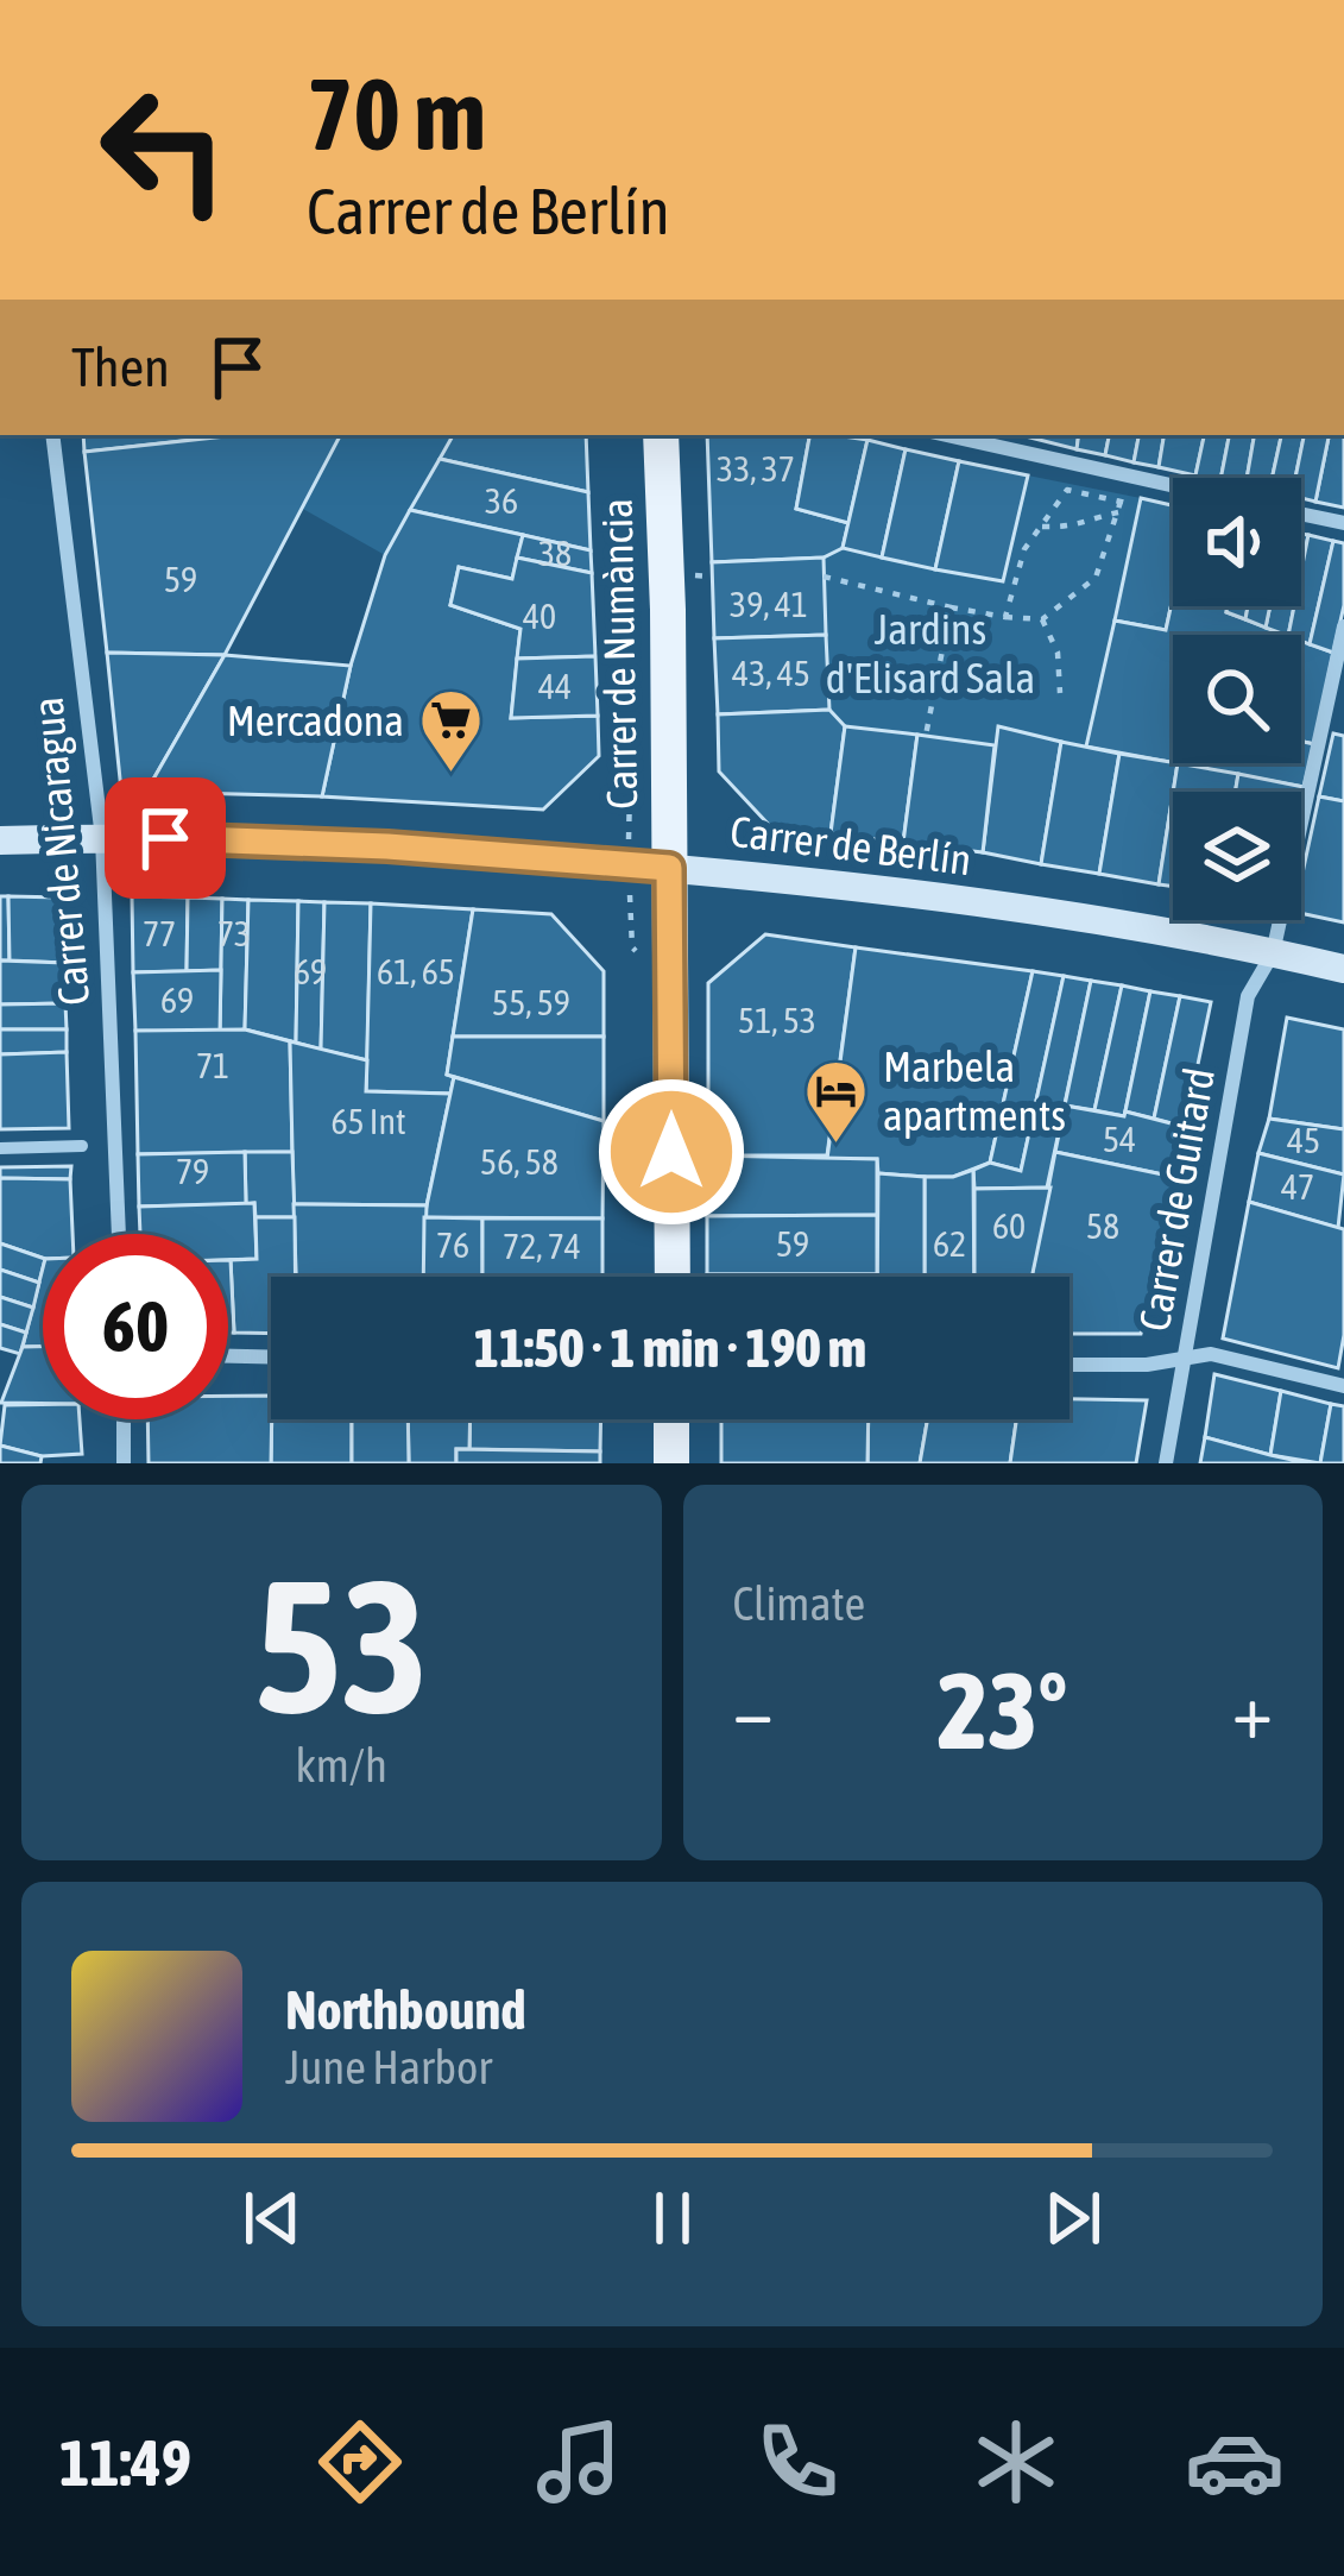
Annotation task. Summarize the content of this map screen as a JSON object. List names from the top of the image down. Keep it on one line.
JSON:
{"streets":{"main road":["Carrer de Numància","Carrer de Berlín"],"street":["Carrer de Nicaragua","Carrer de Guitard"]},"crossings":[["Carrer de Numància","Carrer de Berlín"],["Carrer de Berlín","Carrer de Nicaragua"],["Carrer de Berlín","Carrer de Guitard"]],"parks":["Jardins d'Elisard Sala"],"places":{"supermarket":["Mercadona"],"hotel":["Marbela apartments"]},"house_numbers":["33, 37","36","38","59","39, 41","40","43, 45","44","77","73","69","61, 65","69","55, 59","51, 53","71","65 Int","54","45","56, 58","79","47","60","58","59","62","76","72, 74"],"page":{"turn":["70 m","Carrer de Berlín"],"then":"Then","limit":"60","trip":"11:50 · 1 min · 190 m","tile":[["53","km/h"],"Climate"],"heat":["−","23°","+"],"song":["Northbound","June Harbor"],"tabs":"11:49"}}
